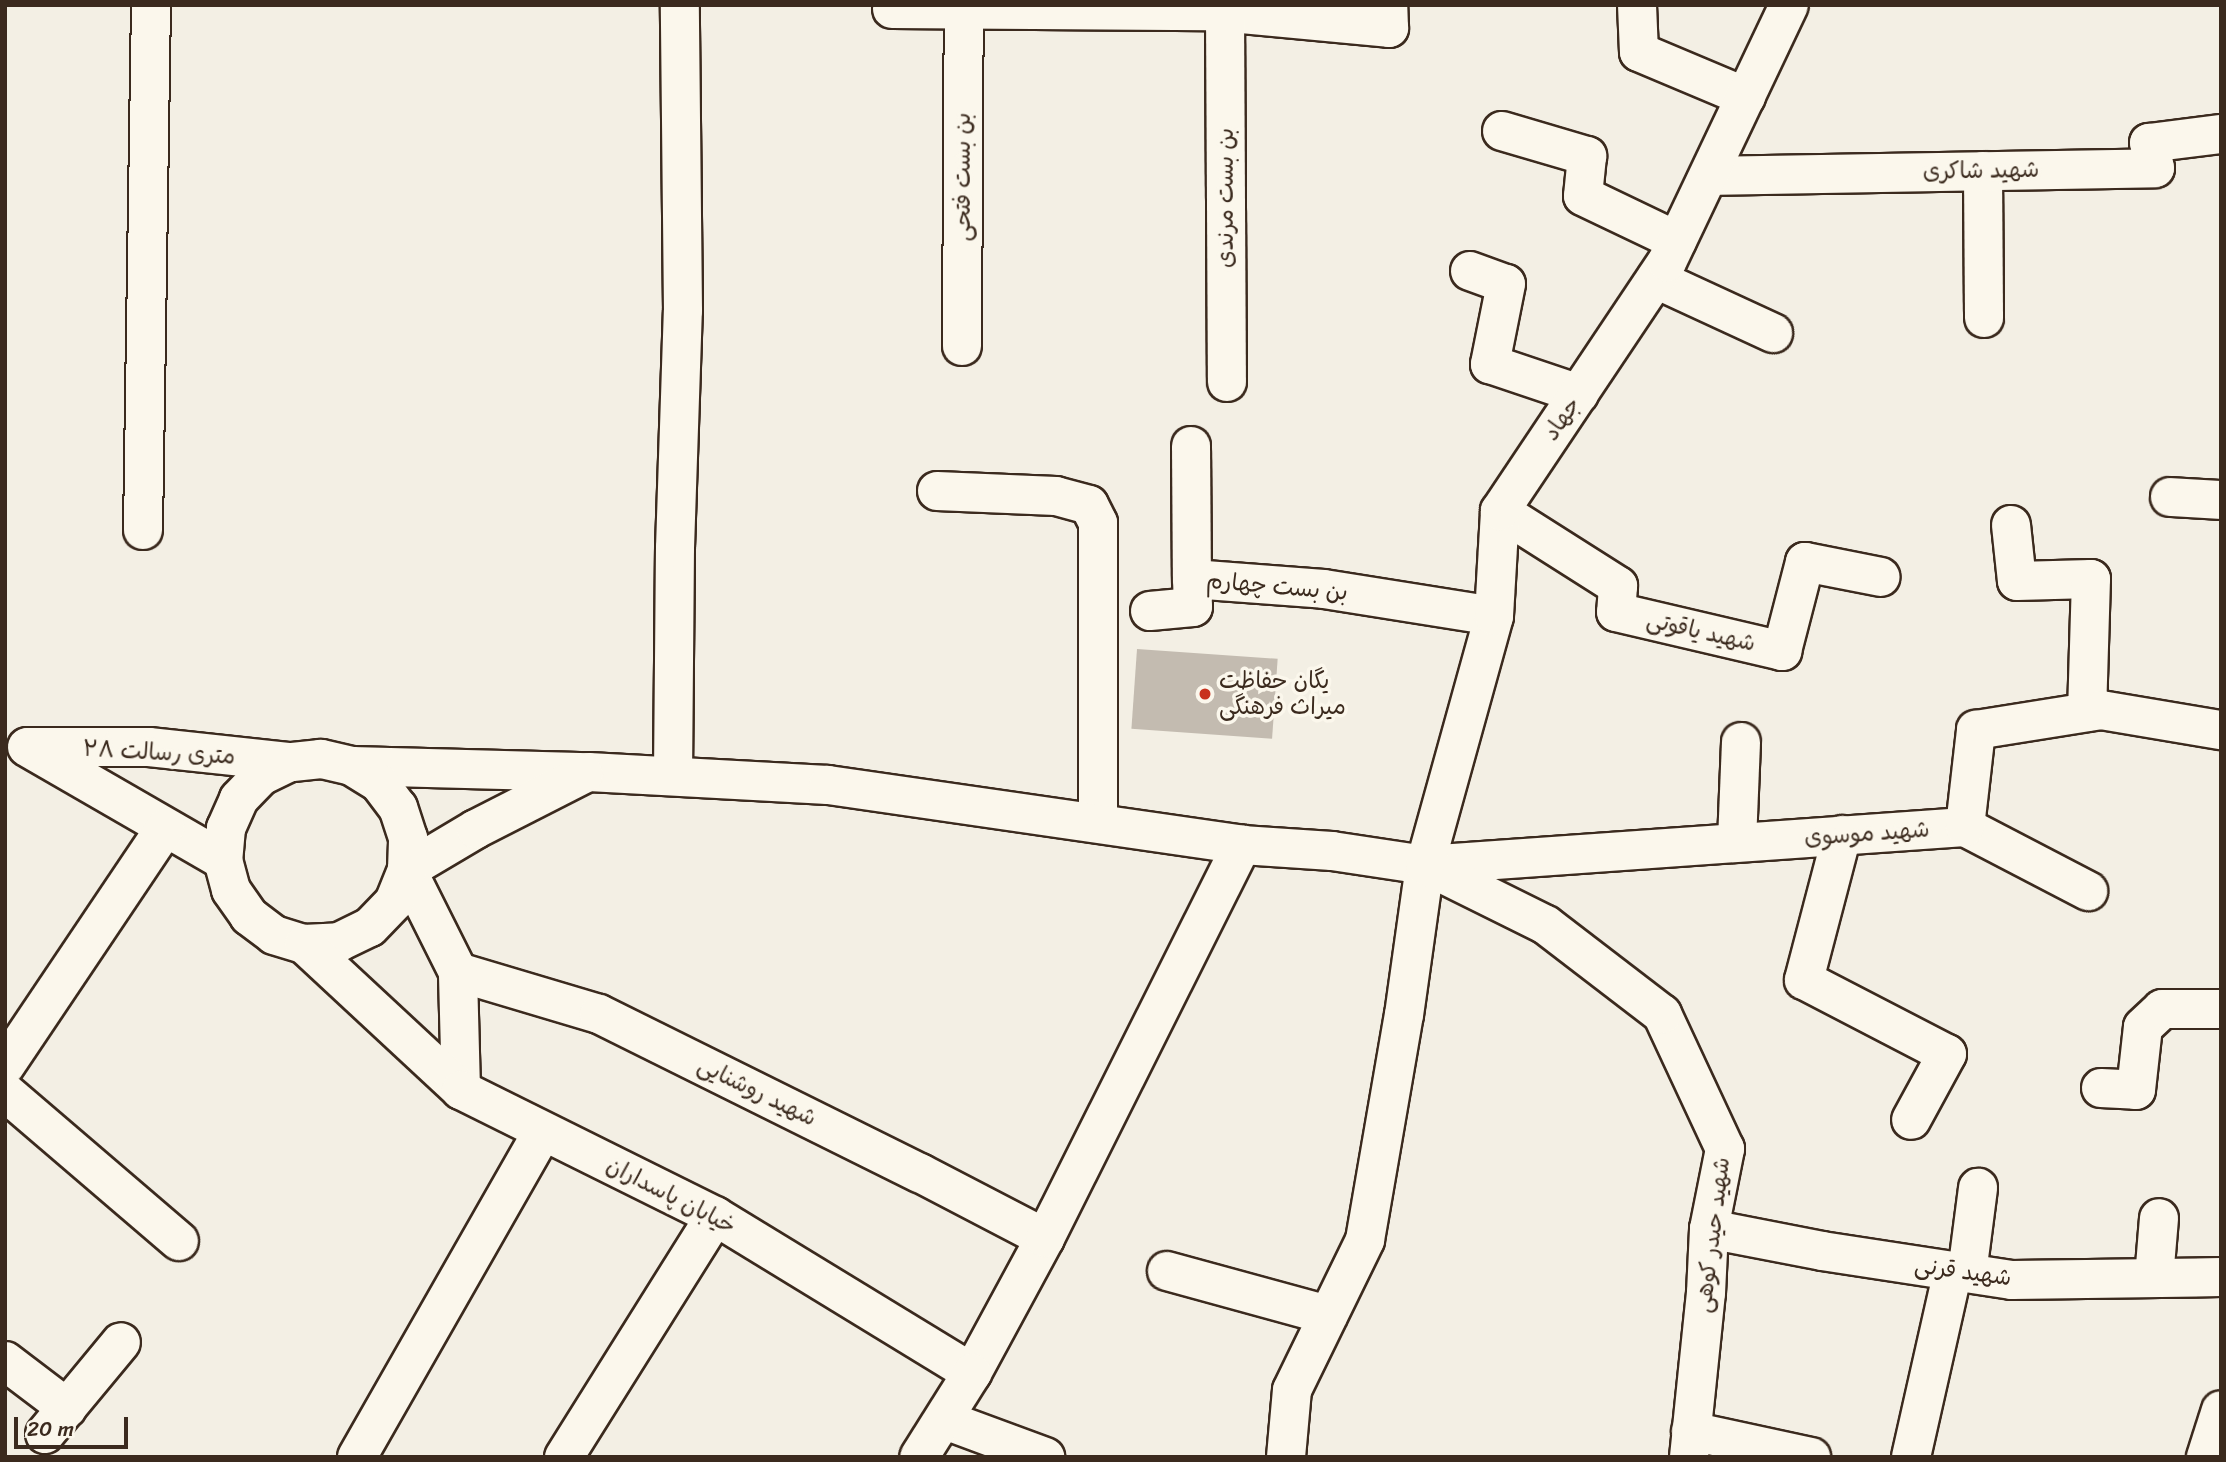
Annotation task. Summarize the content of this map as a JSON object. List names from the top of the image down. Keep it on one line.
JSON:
{"streets":{"street":["شهید شاکری","بن بست فتحی","بن بست مرندی","جهاد","بن بست چهارم","شهید یاقوتی","۲۸ متری رسالت","شهید موسوی","شهید روشنایی","خیابان پاسداران","شهید حیدر کوهی","شهید قرنی"]},"crossings":[["شهید شاکری","جهاد"],["جهاد","شهید یاقوتی"],["۲۸ متری رسالت","خیابان پاسداران"],["شهید موسوی","شهید حیدر کوهی"],["شهید حیدر کوهی","شهید قرنی"]],"places":["یگان حفاظت میراث فرهنگی"],"scale_bar":"20 m"}
